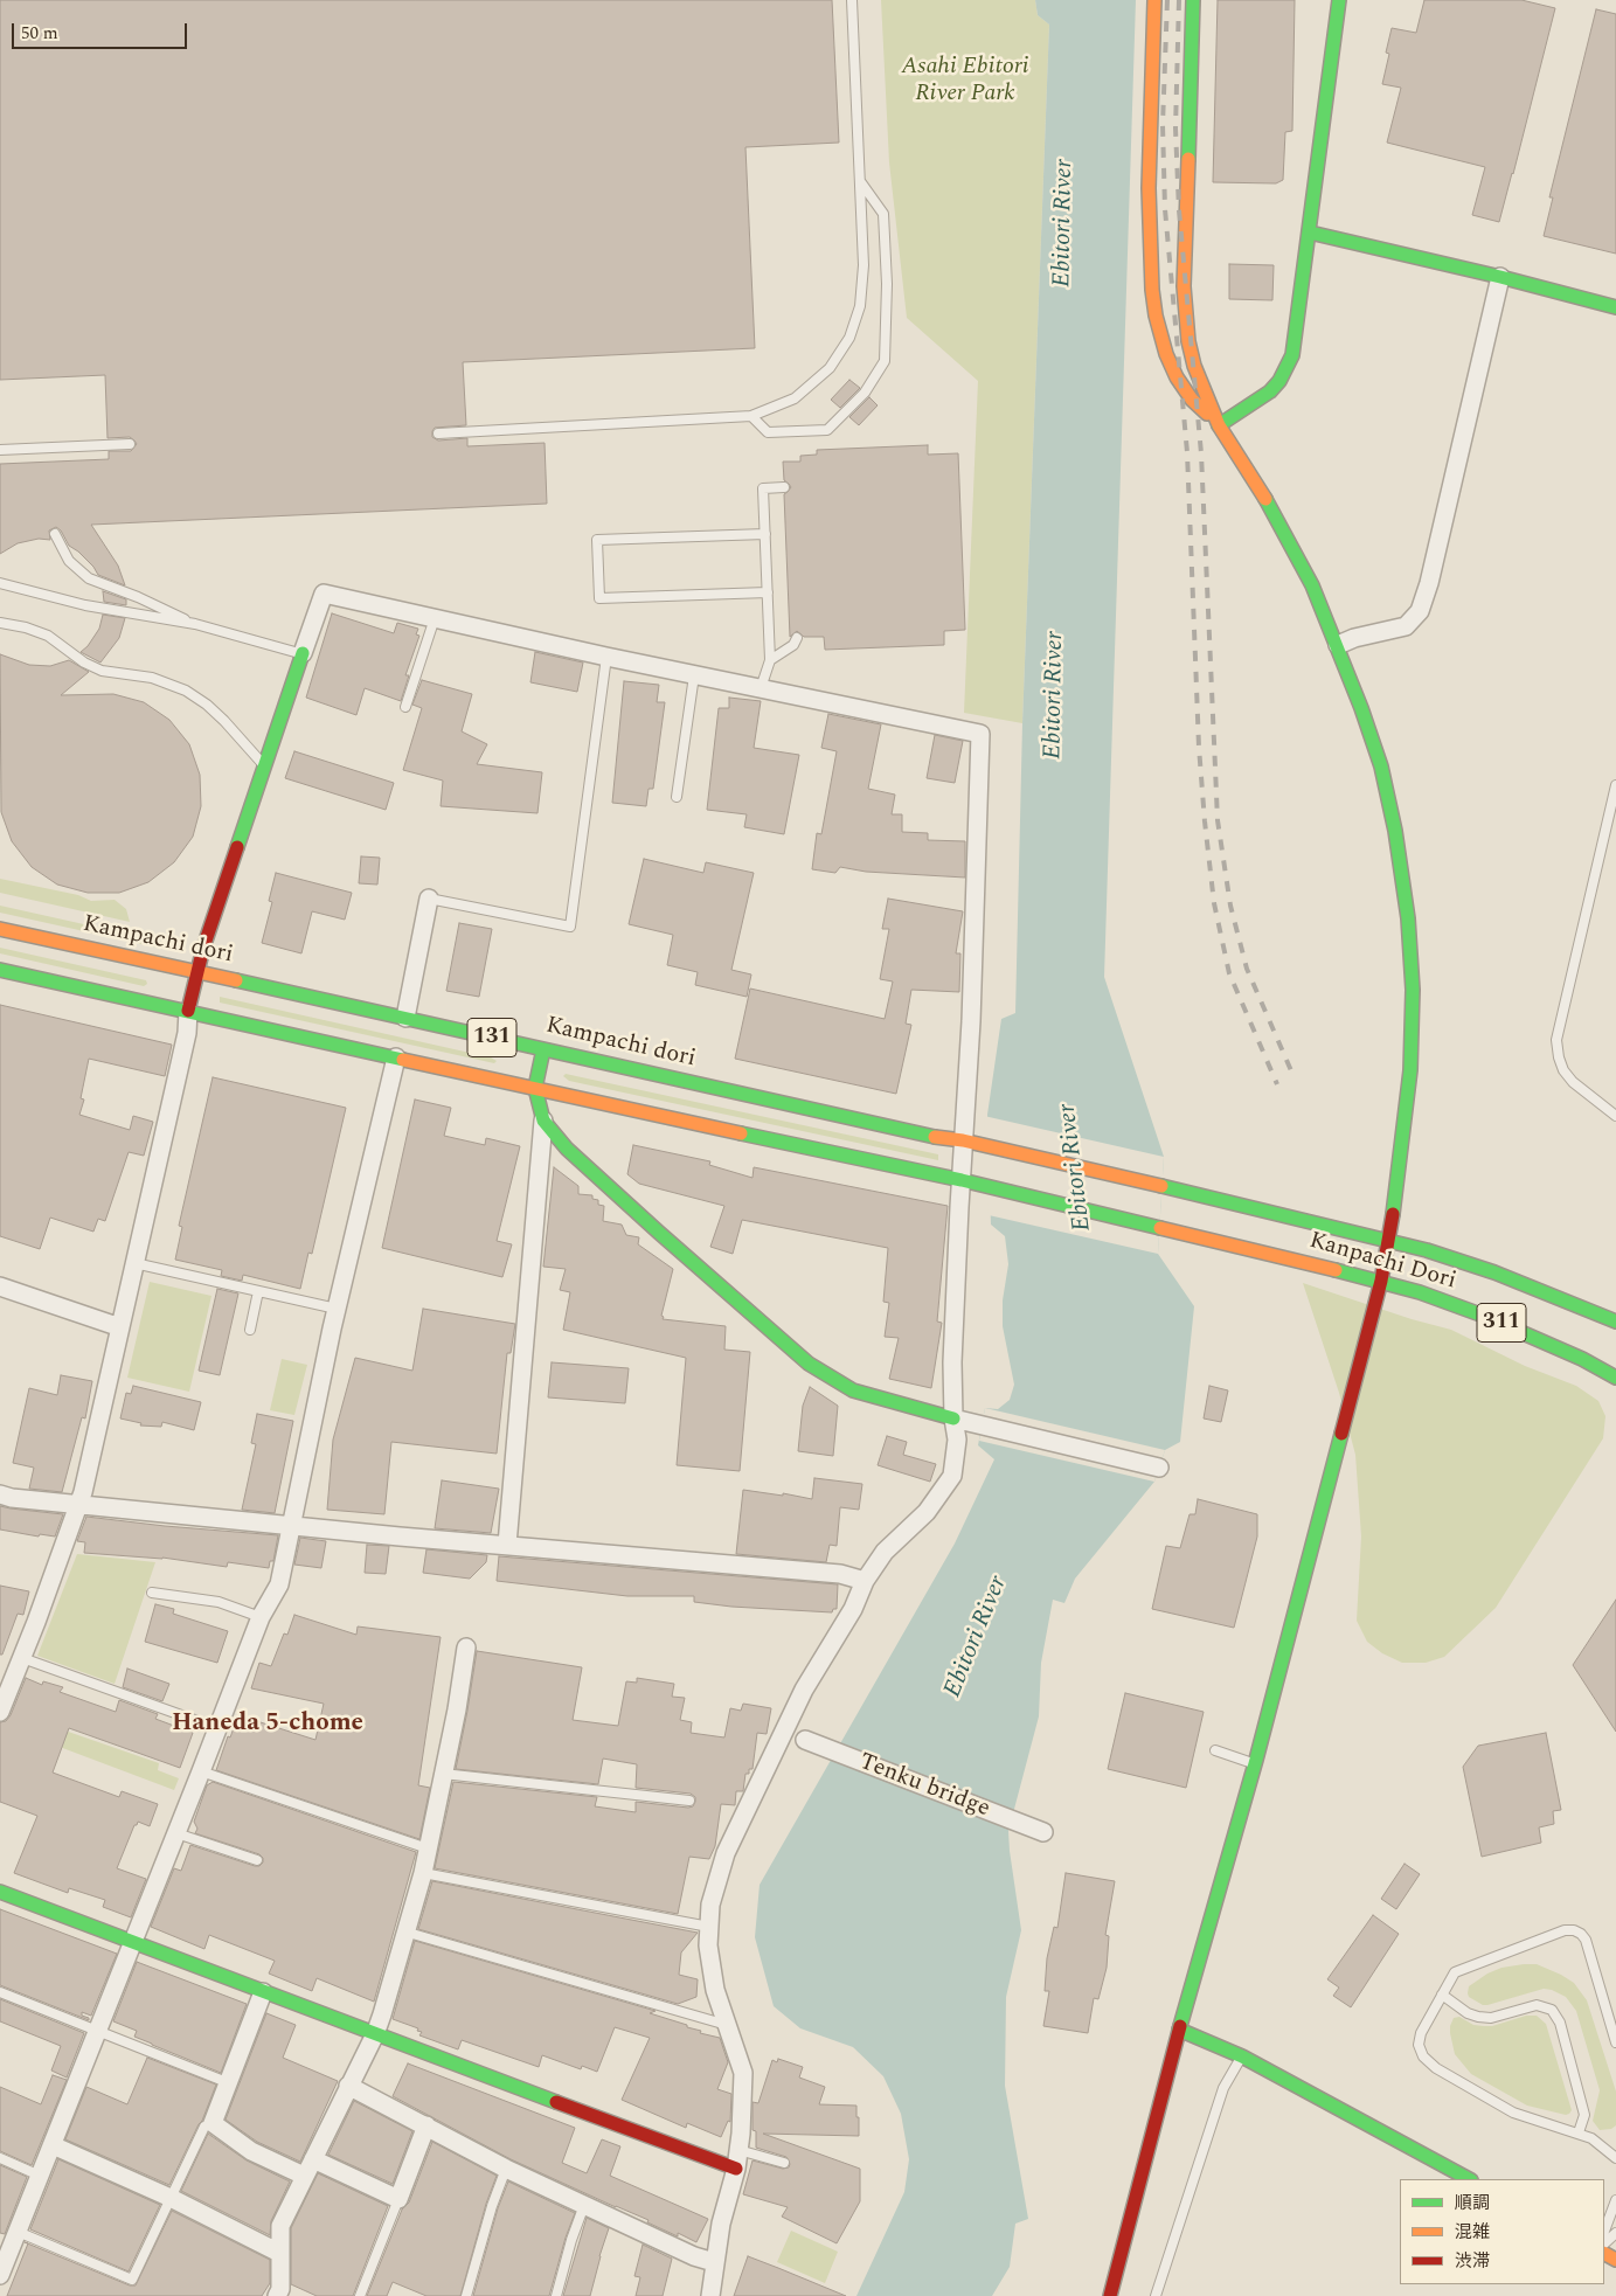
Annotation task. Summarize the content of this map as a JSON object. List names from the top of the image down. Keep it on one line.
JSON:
{"streets":{"main road":["Kampachi dori","131","Kanpachi Dori","311"],"street":["Tenku bridge"]},"crossings":[["Kampachi dori","Kanpachi Dori"],["131","Kanpachi Dori"]],"districts":["Haneda 5-chome"],"water":["Ebitori River"],"parks":["Asahi Ebitori River Park"],"legend":["順調","混雑","渋滞"],"scale_bar":"50 m"}
